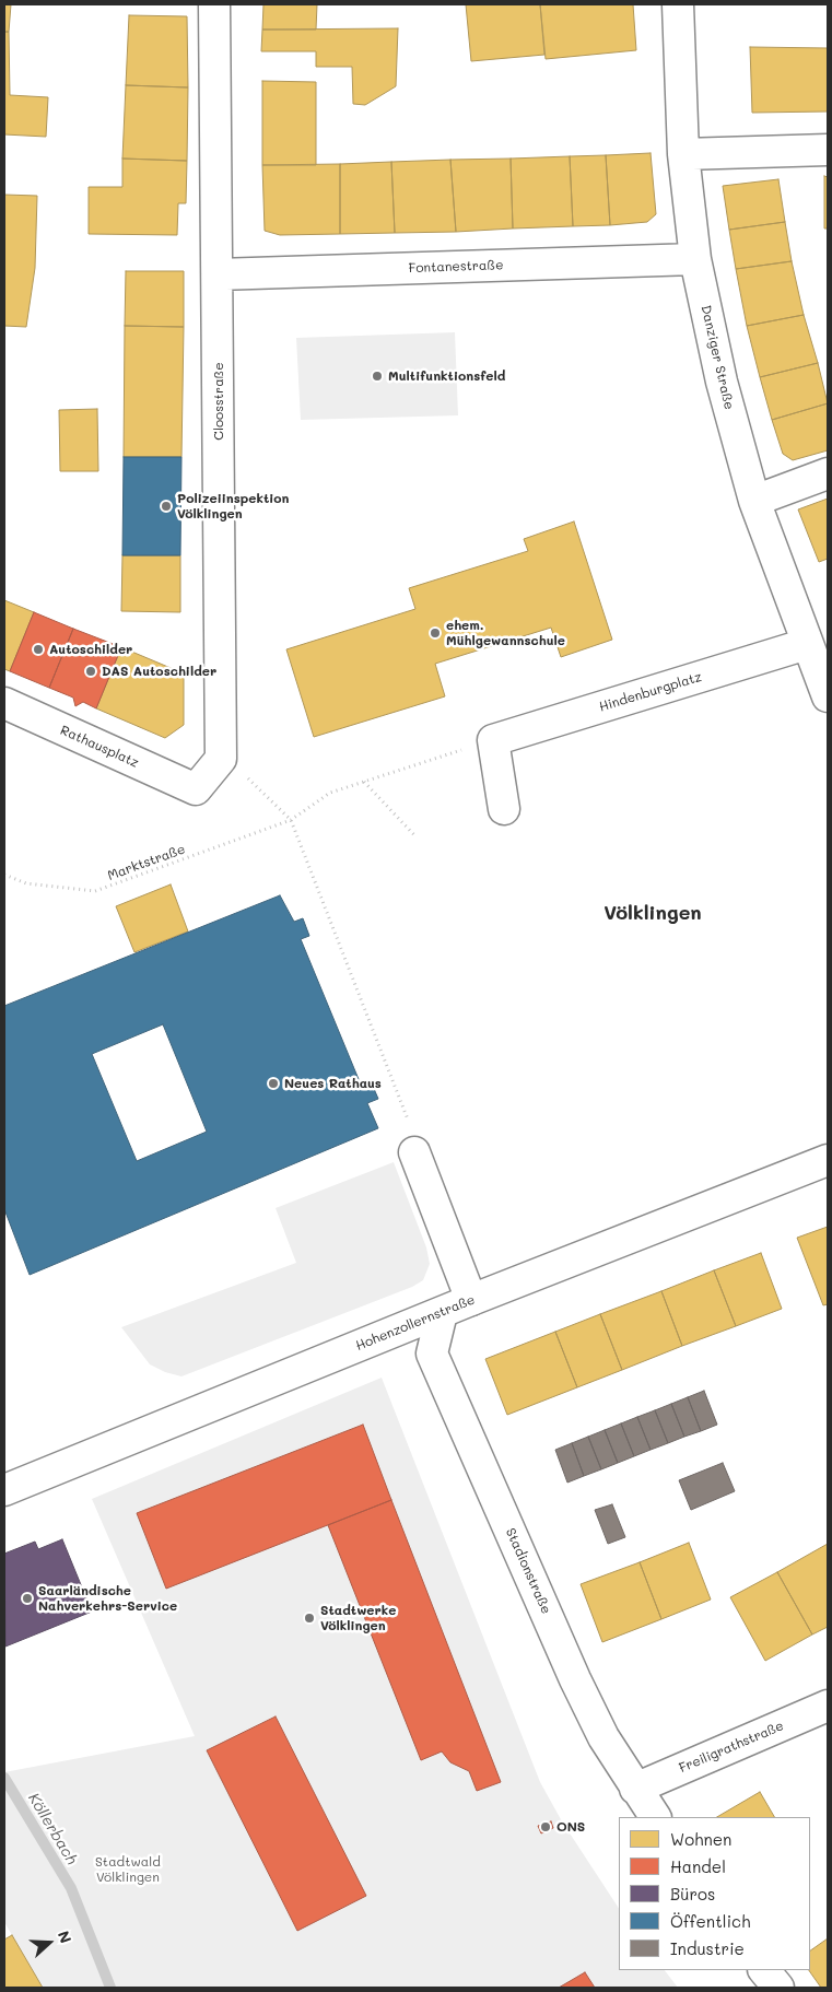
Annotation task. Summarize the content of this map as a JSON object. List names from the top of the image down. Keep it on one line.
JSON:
{"streets":{"street":["Fontanestraße","Danziger Straße","Cloosstraße","Hindenburgplatz","Rathausplatz","Hohenzollernstraße","Stadionstraße","Freiligrathstraße"],"path":["Marktstraße"]},"crossings":[["Fontanestraße","Danziger Straße"],["Fontanestraße","Cloosstraße"],["Danziger Straße","Hindenburgplatz"],["Cloosstraße","Rathausplatz"],["Hindenburgplatz","Marktstraße"],["Hohenzollernstraße","Stadionstraße"],["Stadionstraße","Freiligrathstraße"]],"districts":["Völklingen"],"water":["Köllerbach"],"parks":["Stadtwald Völklingen"],"places":["Multifunktionsfeld","Polizeiinspektion Völklingen","ehem. Mühlgewannschule","Autoschilder","DAS Autoschilder","Neues Rathaus","Saarländische Nahverkehrs-Service","Stadtwerke Völklingen","ONS"],"legend":["Wohnen","Handel","Büros","Öffentlich","Industrie"],"north":"right"}
